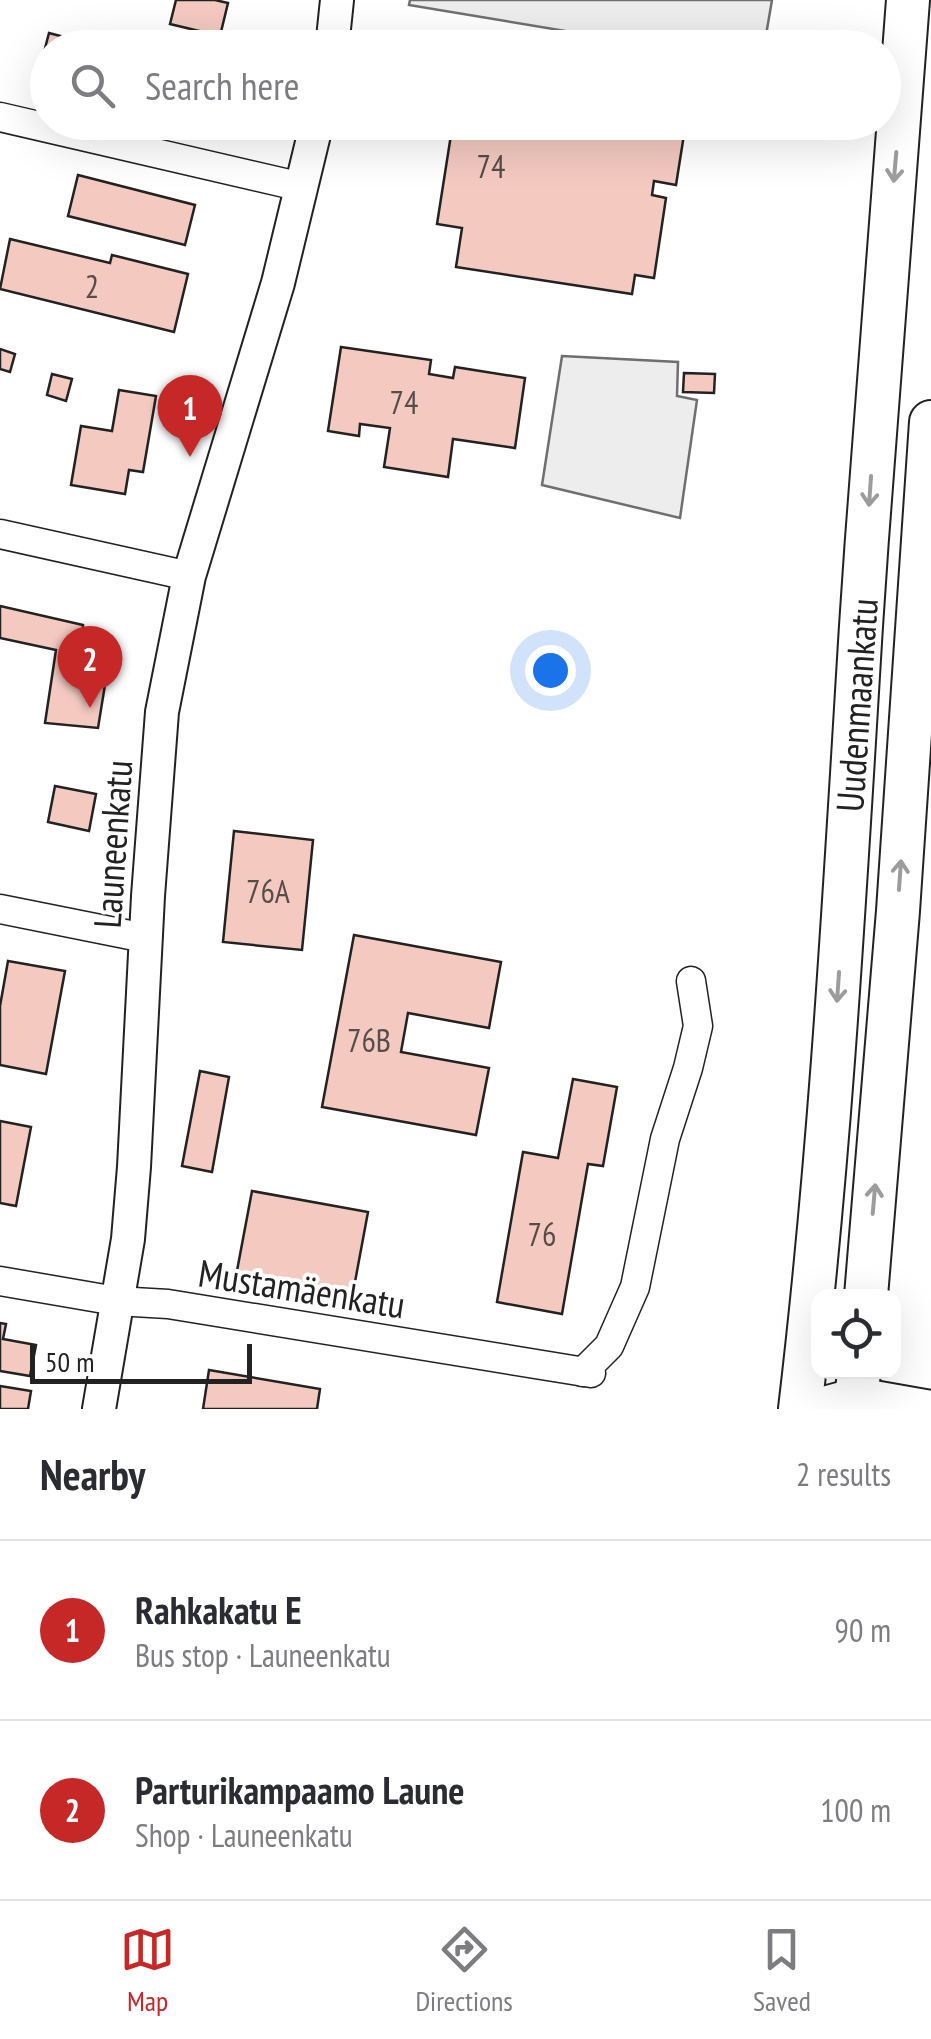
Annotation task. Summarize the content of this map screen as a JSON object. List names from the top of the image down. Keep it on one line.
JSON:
{"streets":{"main road":["Uudenmaankatu"],"street":["Launeenkatu","Mustamäenkatu"]},"crossings":[["Launeenkatu","Mustamäenkatu"]],"house_numbers":["74","2","74","76A","76B","76"],"scale_bar":"50 m","page":{"search":"Search here","pins":["1","2"],"scale":"50 m","heading":["Nearby","2 results"],"list":[{"mark":"1","name":"Rahkakatu E","note":"Bus stop · Launeenkatu","value":"90 m"},{"mark":"2","name":"Parturikampaamo Laune","note":"Shop · Launeenkatu","value":"100 m"}],"nav":["Map","Directions","Saved"]}}
